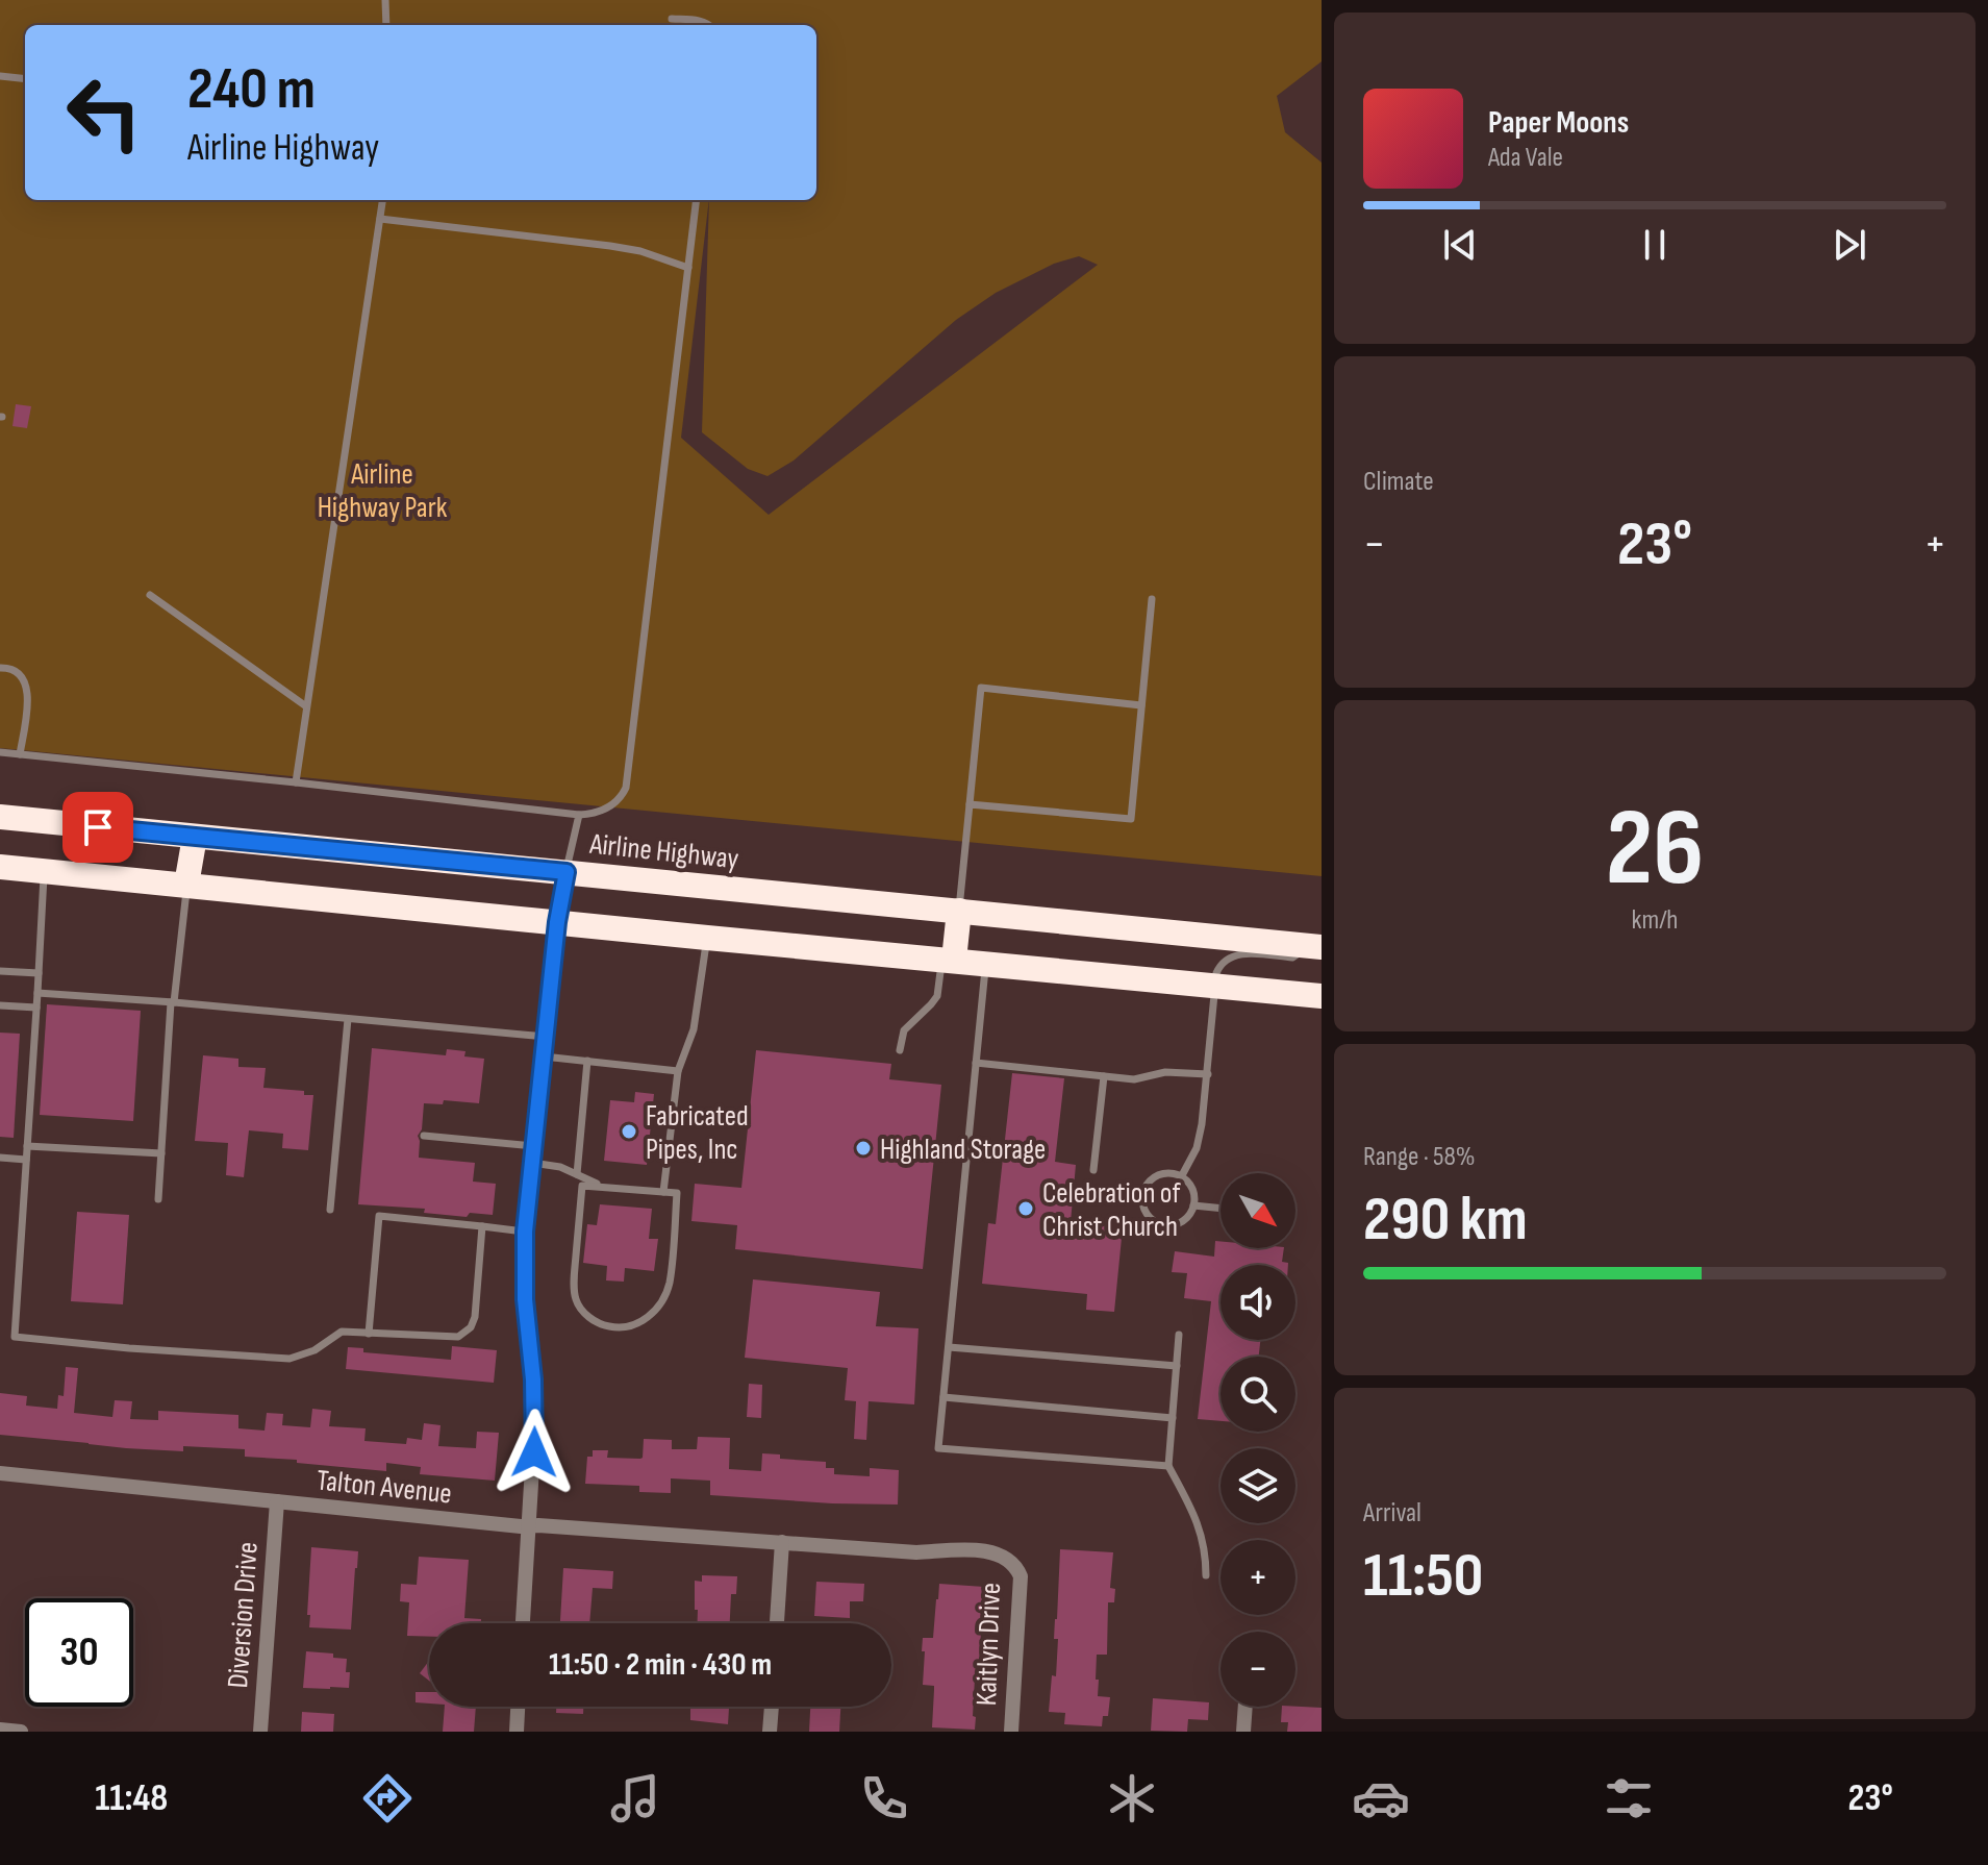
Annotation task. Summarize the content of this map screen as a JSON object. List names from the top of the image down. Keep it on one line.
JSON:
{"streets":{"highway":["Airline Highway"],"street":["Talton Avenue","Diversion Drive","Kaitlyn Drive"]},"crossings":[["Talton Avenue","Diversion Drive"],["Talton Avenue","Kaitlyn Drive"]],"parks":["Airline Highway Park"],"places":["Fabricated Pipes, Inc","Highland Storage","Celebration of Christ Church"],"north":"bottom right","page":{"turn":["240 m","Airline Highway"],"song":["Paper Moons","Ada Vale"],"tile":["Climate",["26","km/h"],["Range · 58%","290 km"],["Arrival","11:50"]],"heat":["−","23°","+"],"map_buttons":["+","−"],"limit":"30","trip":"11:50 · 2 min · 430 m","tabs":["11:48","23°"]}}
